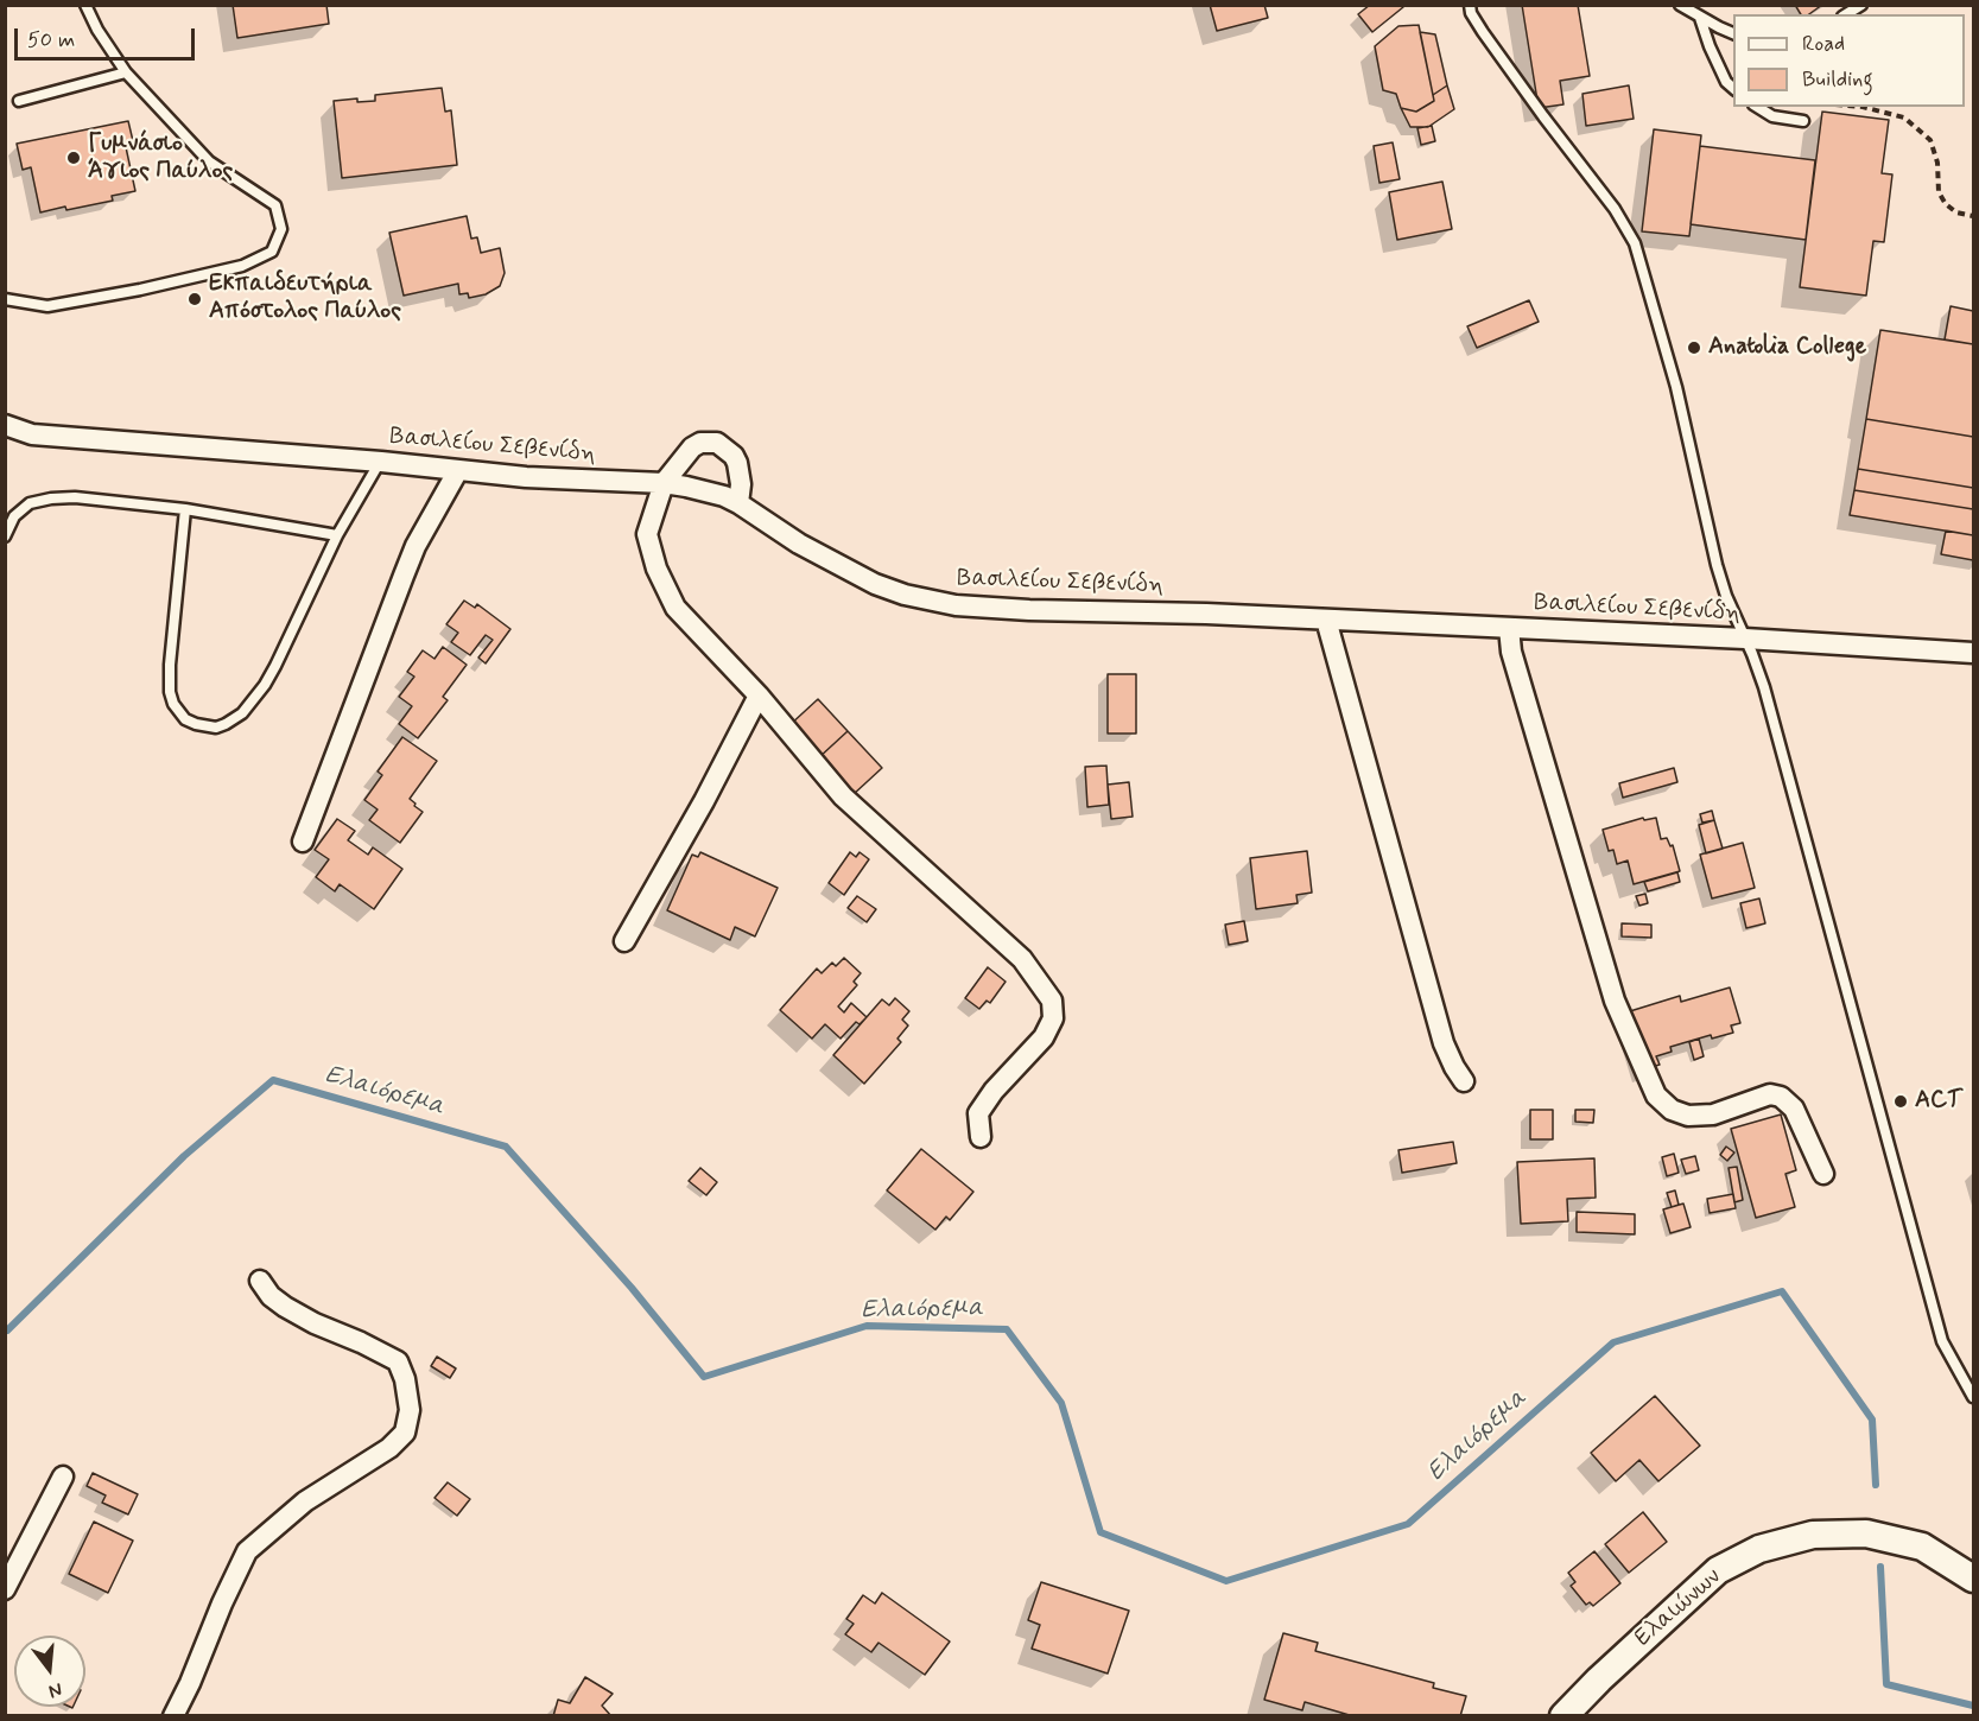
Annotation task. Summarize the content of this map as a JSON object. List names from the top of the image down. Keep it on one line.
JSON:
{"streets":{"street":["Βασιλείου Σεβενίδη","Ελαιώνων"]},"water":["Ελαιόρεμα"],"places":["Γυμνάσιο Άγιος Παύλος","Εκπαιδευτήρια Απόστολος Παύλος","Anatolia College","ACT"],"legend":["Road","Building"],"scale_bar":"50 m","north":"bottom"}
